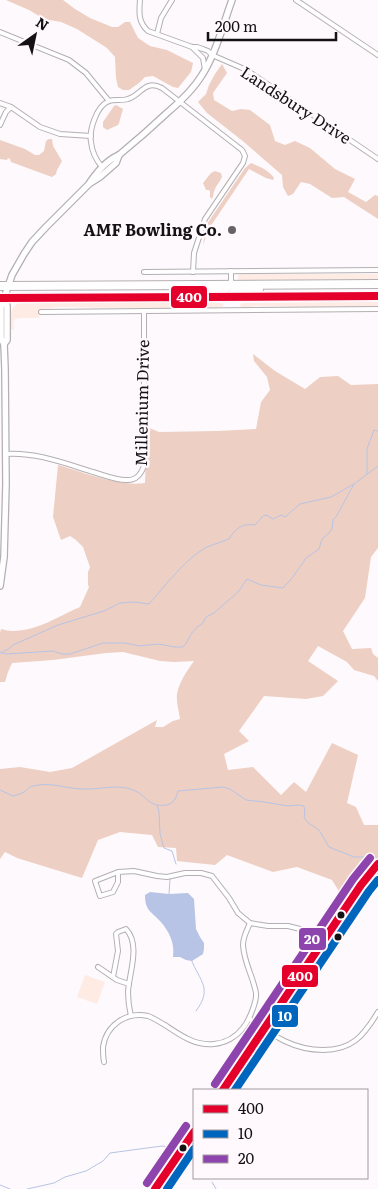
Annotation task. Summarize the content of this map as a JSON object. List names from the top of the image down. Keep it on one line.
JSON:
{"streets":{"street":["Landsbury Drive","Millenium Drive"]},"places":["AMF Bowling Co."],"lines":["transit line 400","transit line 20","transit line 10"],"legend":["400","10","20"],"scale_bar":"200 m","north":"top right"}
